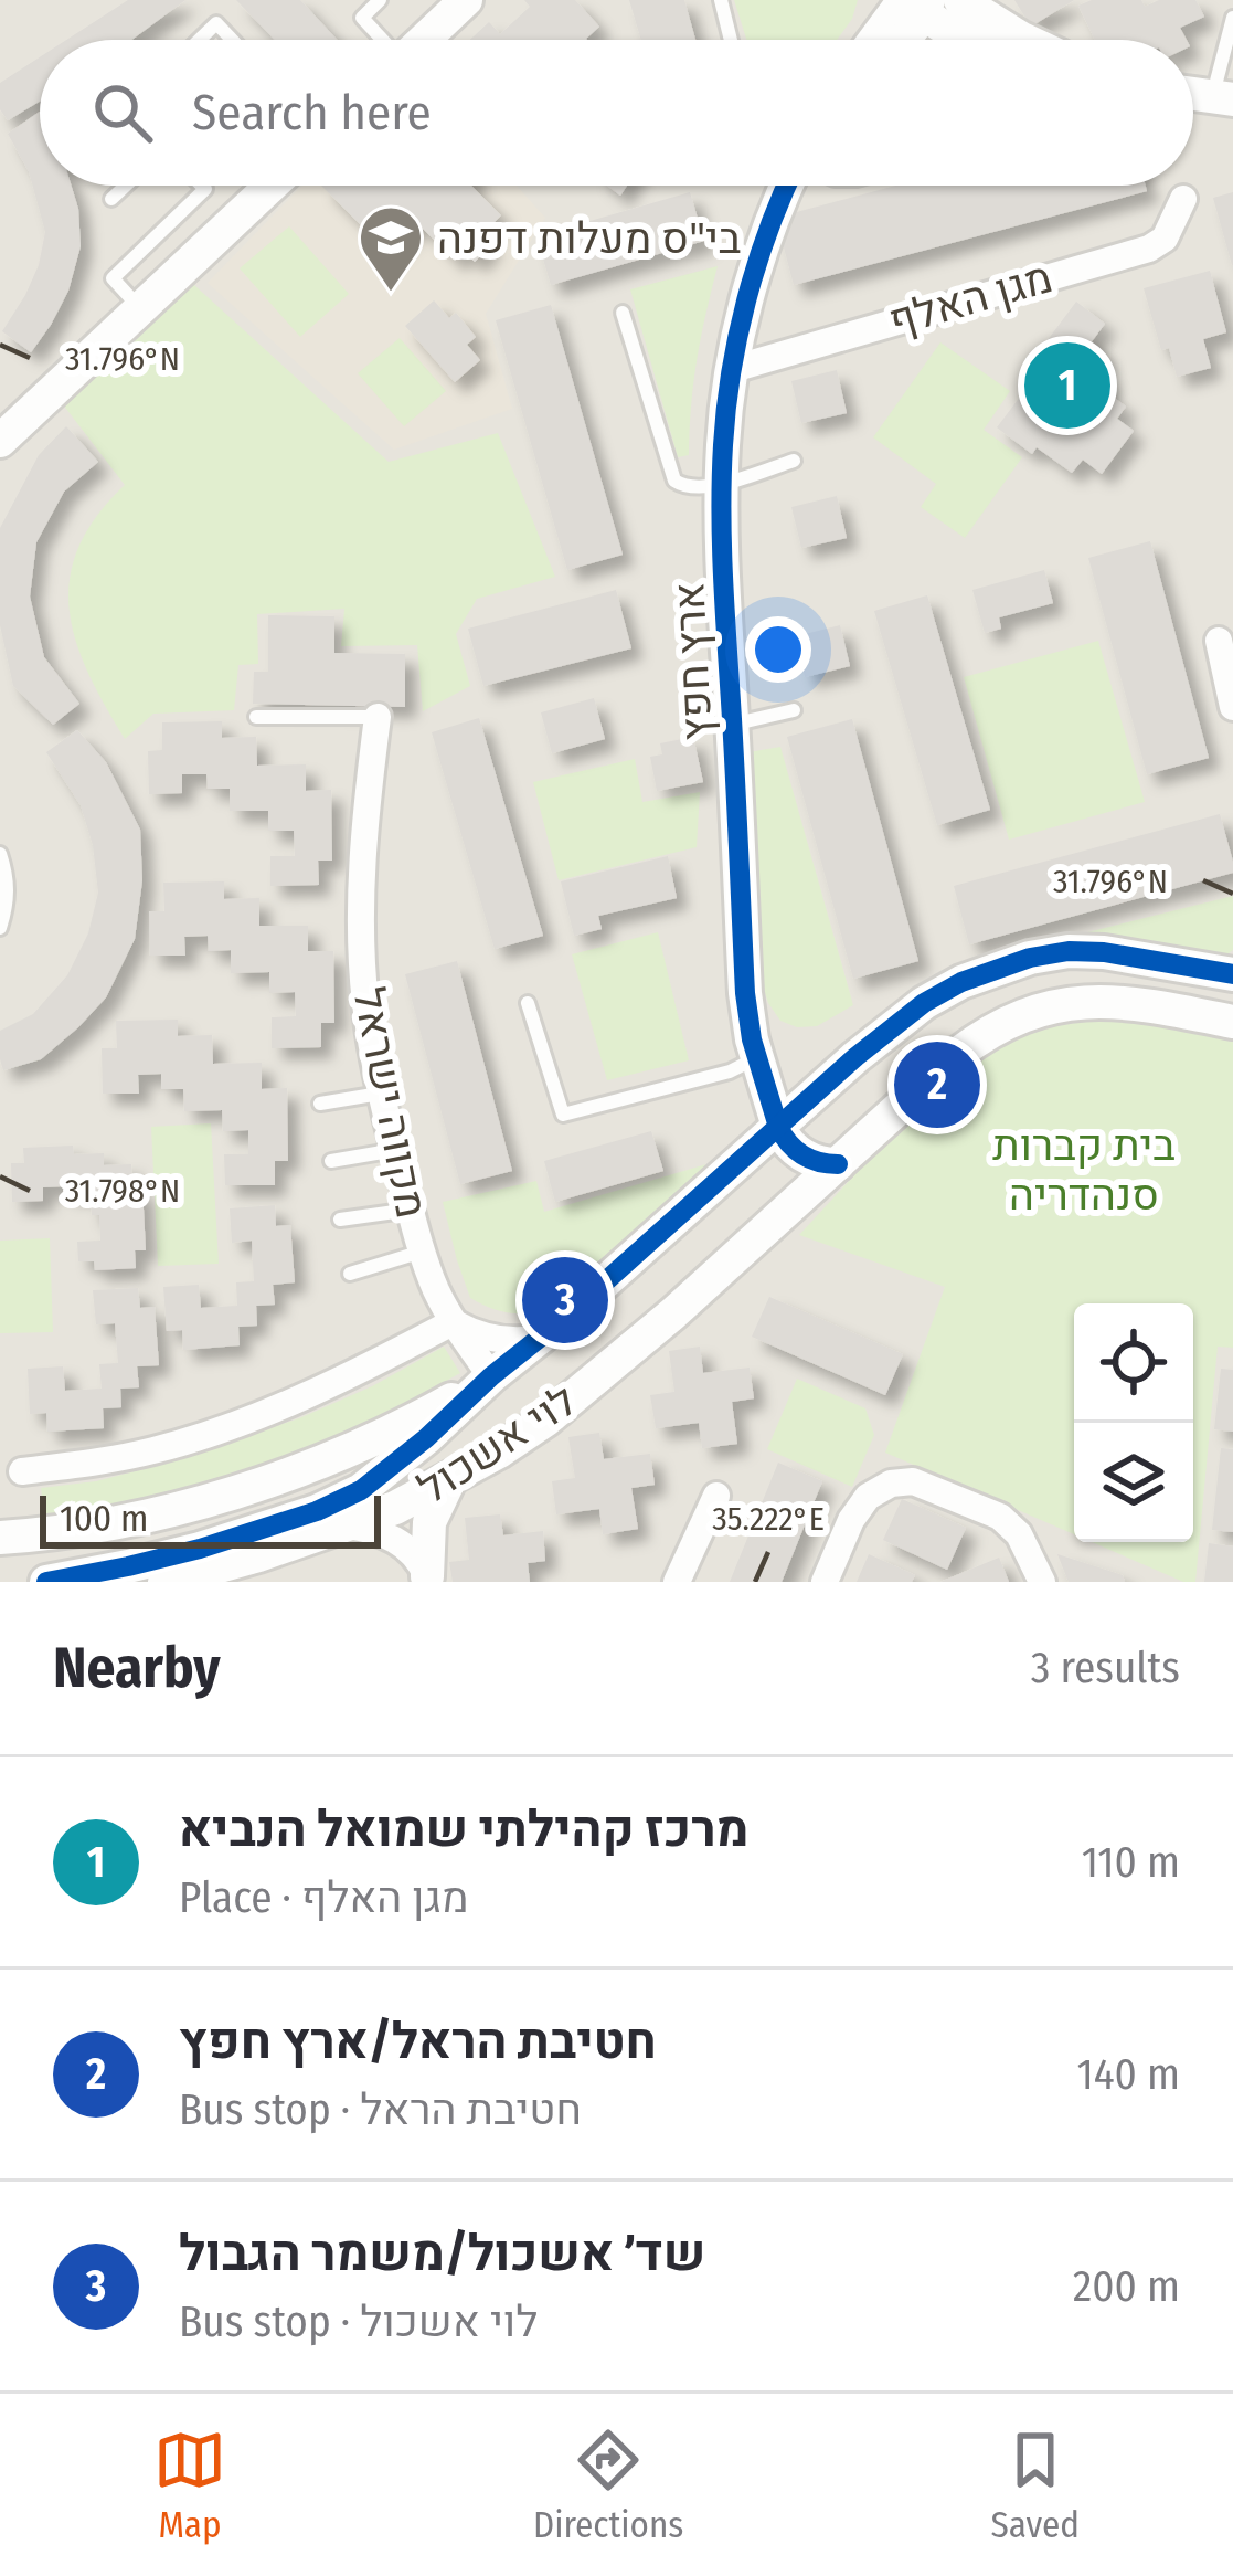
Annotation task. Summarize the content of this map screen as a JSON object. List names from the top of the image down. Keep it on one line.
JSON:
{"streets":{"street":["מגן האלף","ארץ חפץ","מקווה ישראל","לוי אשכול"]},"crossings":[["מגן האלף","ארץ חפץ"],["ארץ חפץ","לוי אשכול"],["מקווה ישראל","לוי אשכול"]],"parks":["בית קברות סנהדריה"],"places":{"school or university":["בי\"ס מעלות דפנה"]},"scale_bar":"100 m","page":{"search":"Search here","pins":["1","2","3"],"scale":"100 m","heading":["Nearby","3 results"],"list":[{"mark":"1","name":"מרכז קהילתי שמואל הנביא","note":"Place · מגן האלף","value":"110 m"},{"mark":"2","name":"חטיבת הראל/ארץ חפץ","note":"Bus stop · חטיבת הראל","value":"140 m"},{"mark":"3","name":"שד׳ אשכול/משמר הגבול","note":"Bus stop · לוי אשכול","value":"200 m"}],"nav":["Map","Directions","Saved"]},"coordinates":["31.796°N","31.798°N","35.222°E"]}
